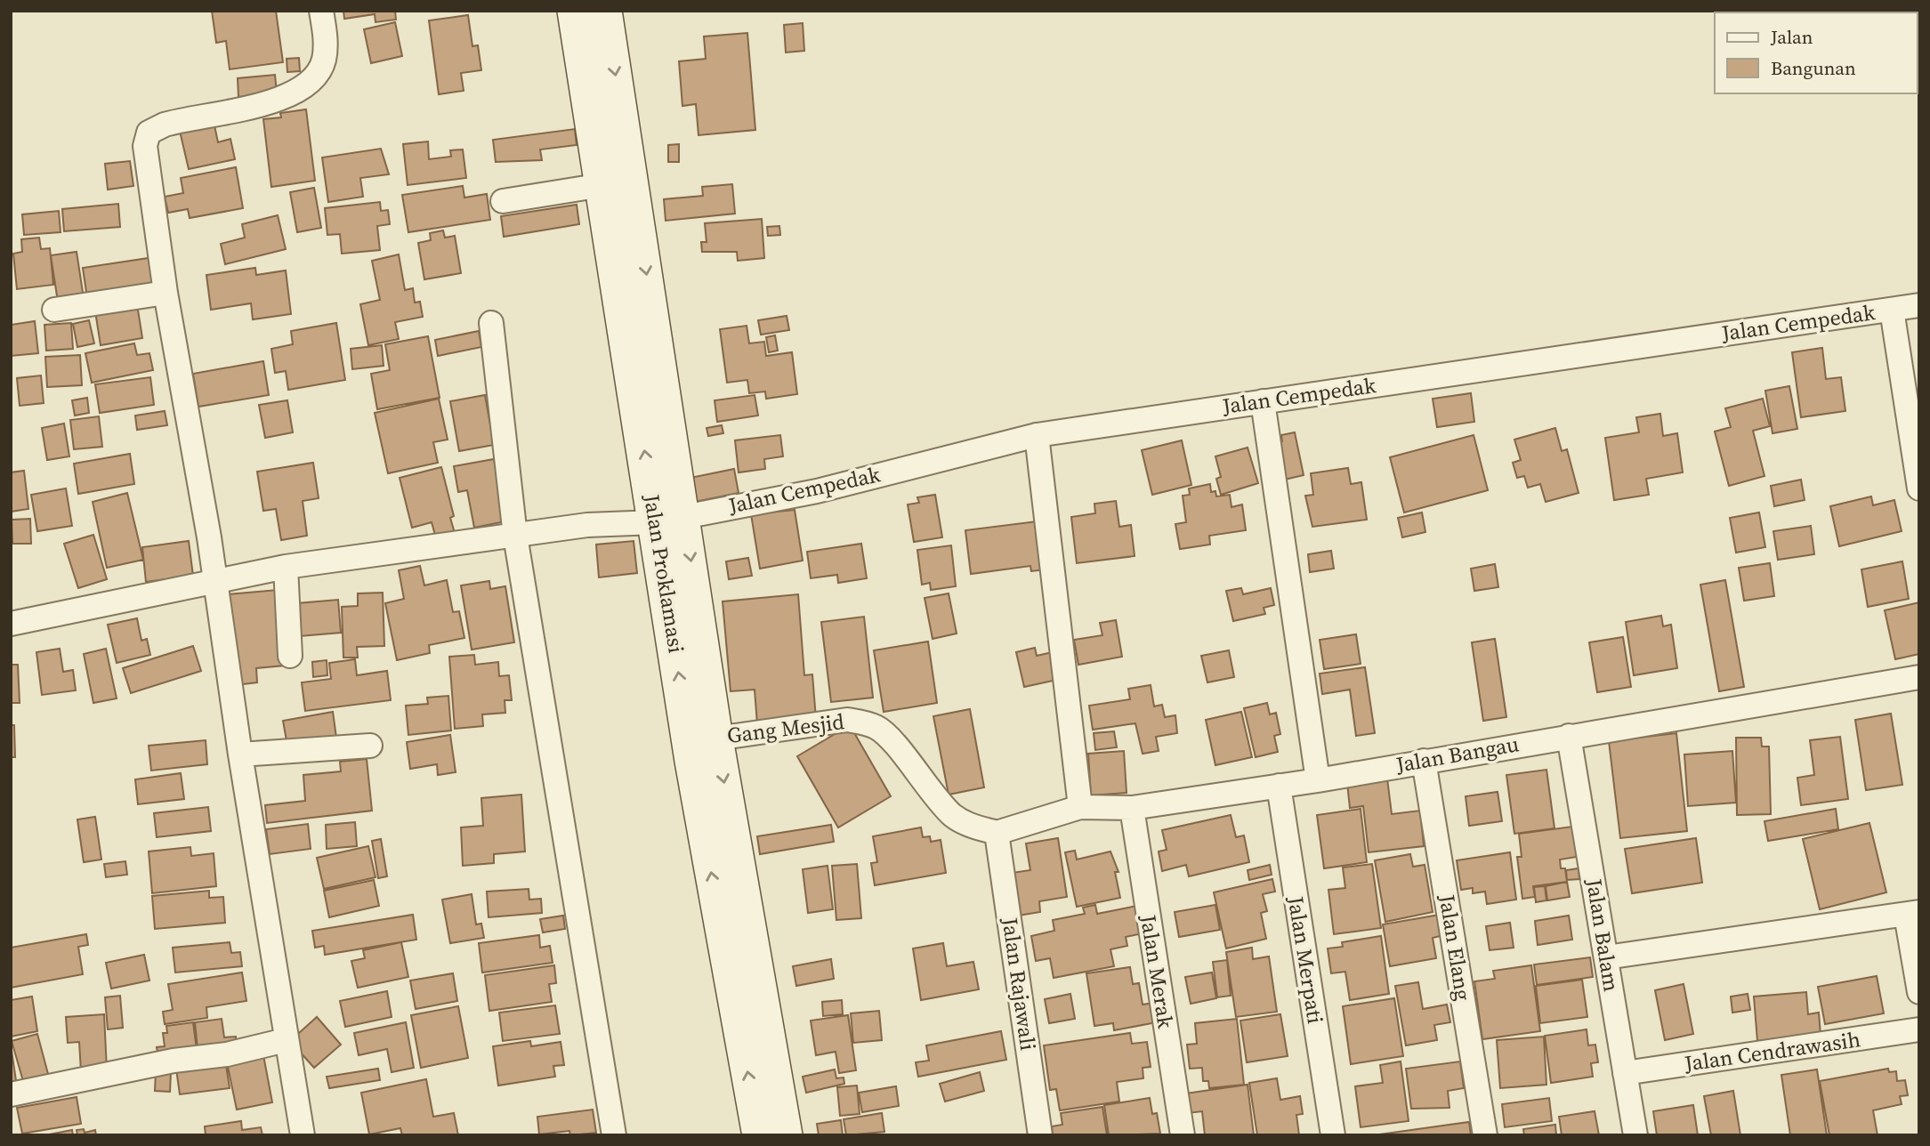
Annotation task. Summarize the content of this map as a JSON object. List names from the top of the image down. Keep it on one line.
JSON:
{"streets":{"street":["Jalan Cempedak","Jalan Proklamasi","Gang Mesjid","Jalan Bangau","Jalan Balam","Jalan Elang","Jalan Merpati","Jalan Merak","Jalan Rajawali","Jalan Cendrawasih"]},"crossings":[["Jalan Cempedak","Jalan Proklamasi"],["Jalan Proklamasi","Gang Mesjid"],["Gang Mesjid","Jalan Bangau"],["Gang Mesjid","Jalan Rajawali"],["Jalan Bangau","Jalan Balam"],["Jalan Bangau","Jalan Elang"],["Jalan Bangau","Jalan Merpati"],["Jalan Bangau","Jalan Merak"],["Jalan Bangau","Jalan Rajawali"],["Jalan Balam","Jalan Cendrawasih"]],"legend":["Jalan","Bangunan"]}
